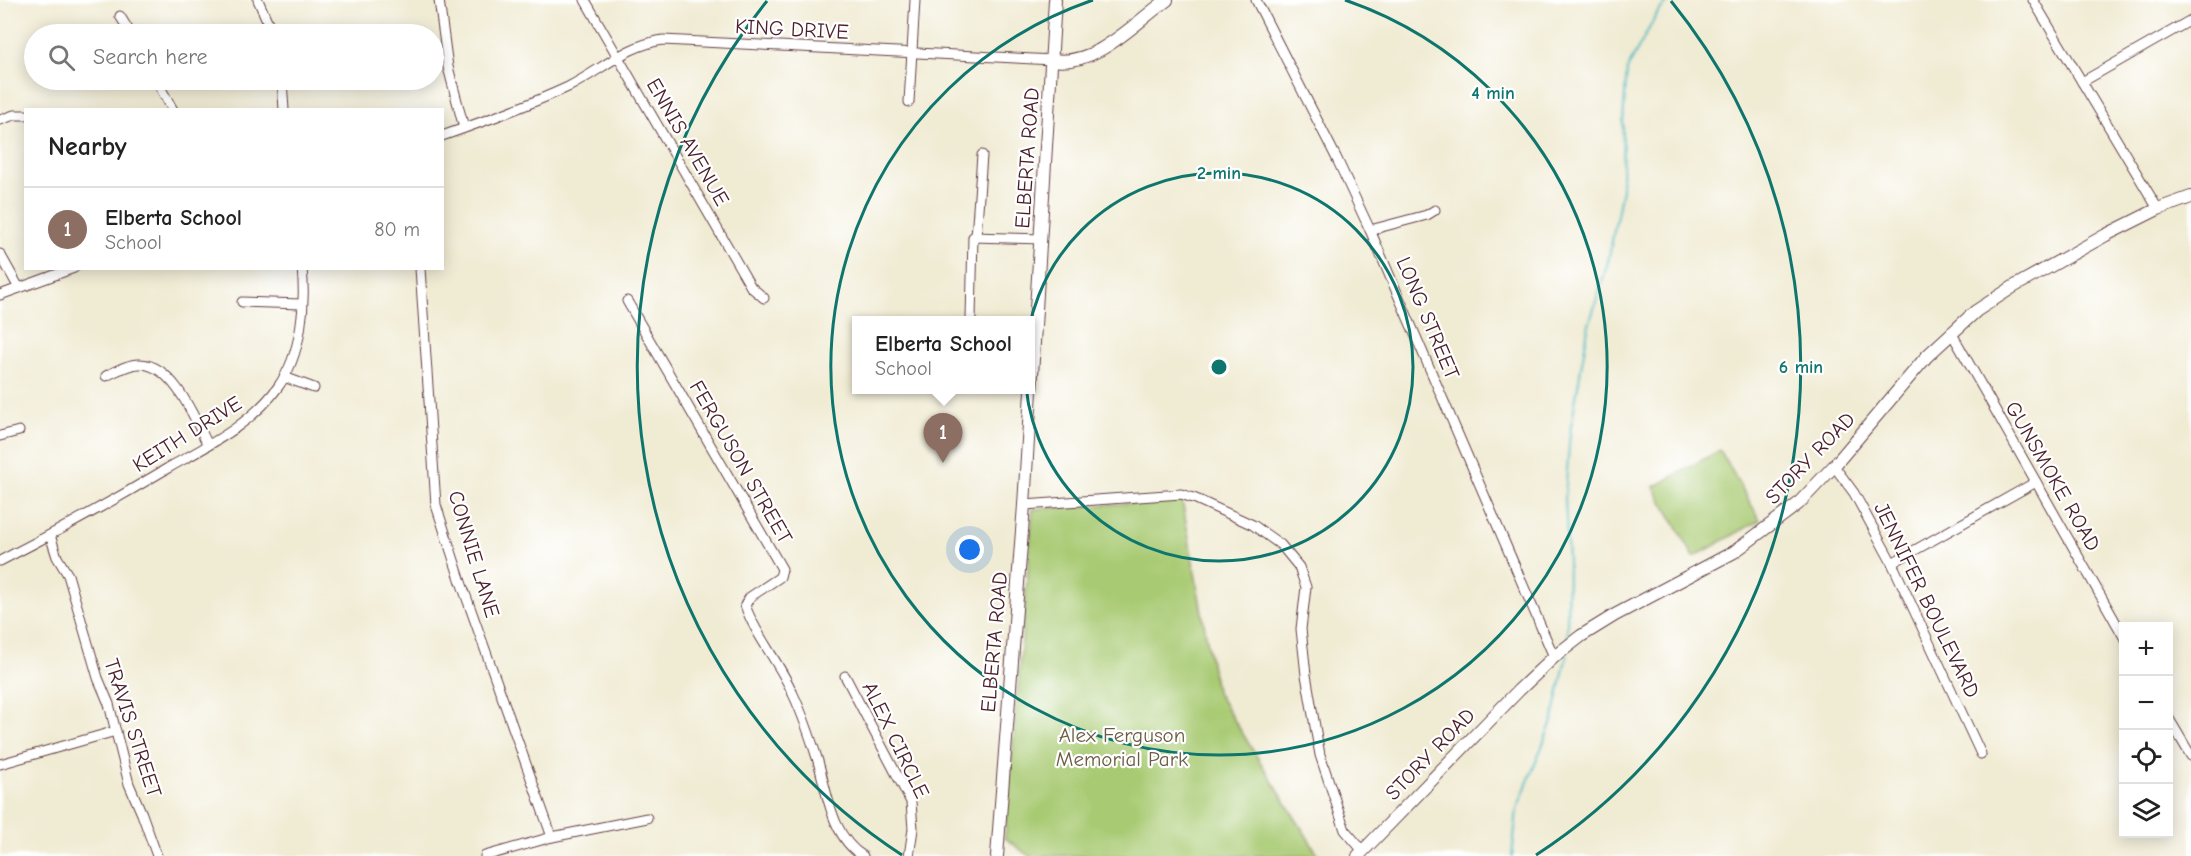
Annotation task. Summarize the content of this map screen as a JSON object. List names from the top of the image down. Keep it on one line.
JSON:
{"streets":{"street":["KING DRIVE","ENNIS AVENUE","ELBERTA ROAD","LONG STREET","KEITH DRIVE","STORY ROAD","FERGUSON STREET","GUNSMOKE ROAD","CONNIE LANE","JENNIFER BOULEVARD","TRAVIS STREET","ALEX CIRCLE"]},"crossings":[["KING DRIVE","ENNIS AVENUE"],["KING DRIVE","ELBERTA ROAD"],["LONG STREET","STORY ROAD"],["KEITH DRIVE","TRAVIS STREET"],["STORY ROAD","GUNSMOKE ROAD"],["STORY ROAD","JENNIFER BOULEVARD"]],"parks":["Alex Ferguson Memorial Park"],"page":{"search":"Search here","heading":"Nearby","list":[{"mark":"1","name":"Elberta School","note":"School","value":"80 m"}],"popup":["Elberta School","School"],"pins":"1","map_buttons":["+","−"]},"rings":["4 min","2 min","6 min"]}
